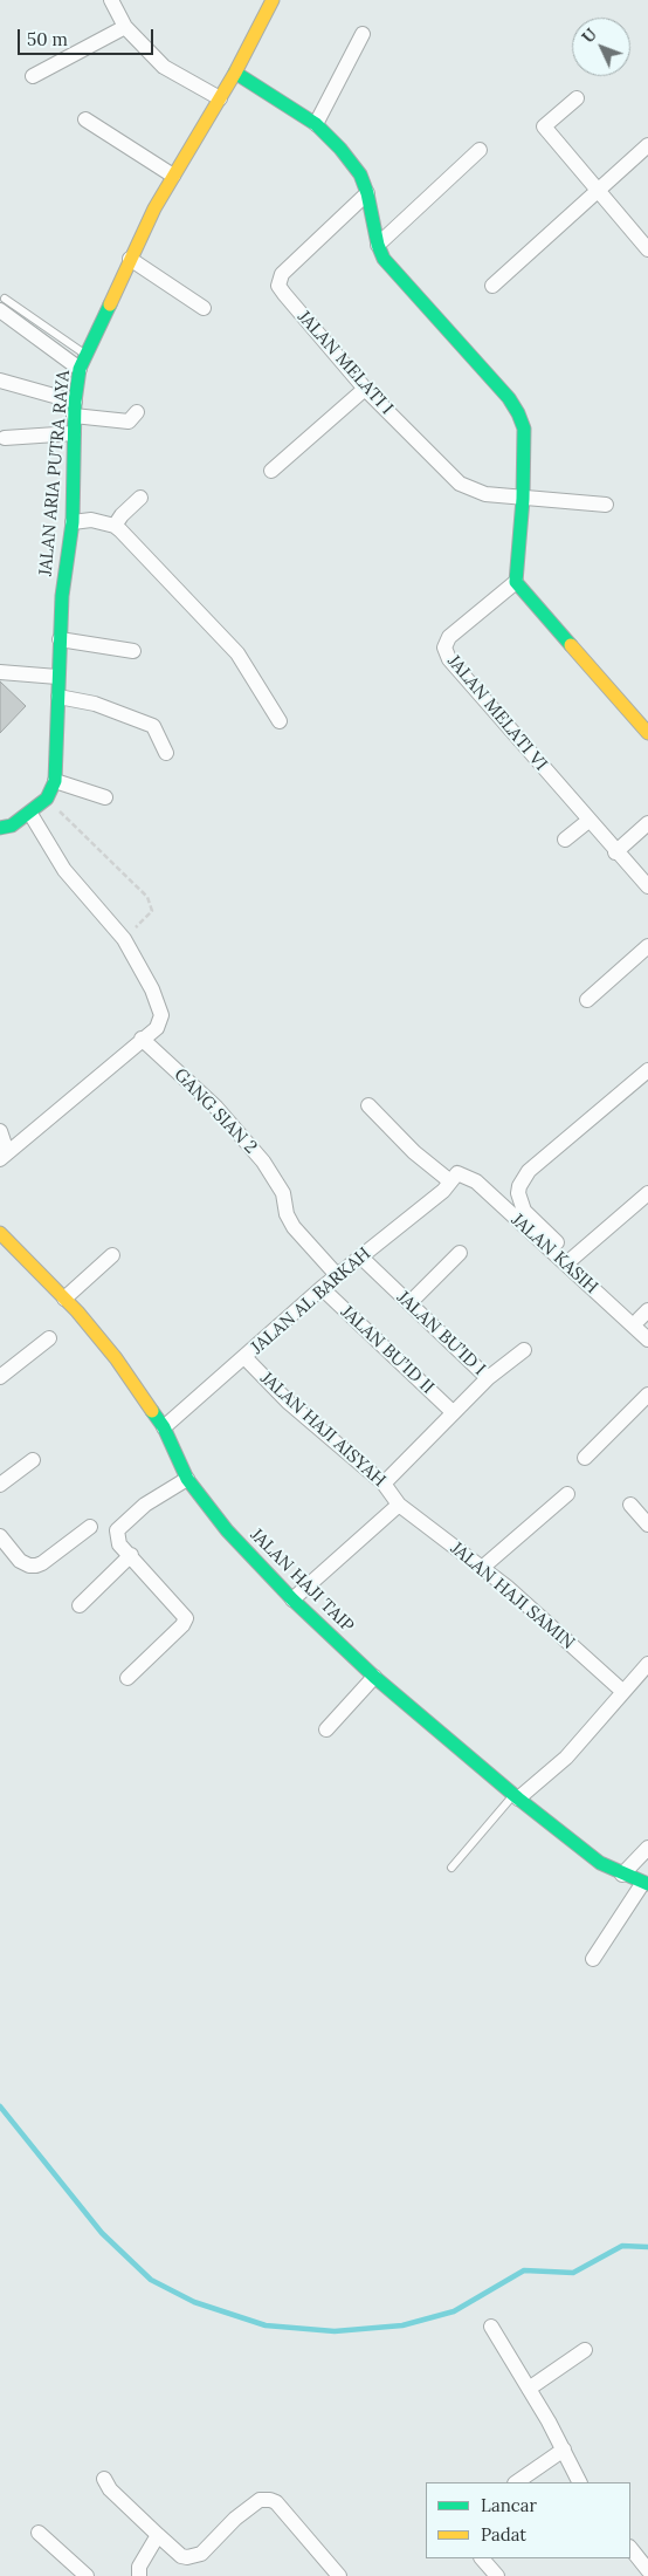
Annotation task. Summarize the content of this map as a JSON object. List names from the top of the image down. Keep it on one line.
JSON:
{"streets":{"street":["JALAN MELATI I","JALAN ARIA PUTRA RAYA","JALAN MELATI VI","GANG SIAN 2","JALAN KASIH","JALAN AL BARKAH","JALAN BU’ID I","JALAN BU’ID II","JALAN HAJI AISYAH","JALAN HAJI TAIP","JALAN HAJI SAMIN"]},"crossings":[["GANG SIAN 2","JALAN AL BARKAH"],["JALAN KASIH","JALAN AL BARKAH"],["JALAN AL BARKAH","JALAN BU’ID I"],["JALAN AL BARKAH","JALAN BU’ID II"],["JALAN AL BARKAH","JALAN HAJI AISYAH"],["JALAN AL BARKAH","JALAN HAJI TAIP"],["JALAN HAJI AISYAH","JALAN HAJI SAMIN"]],"legend":["Lancar","Padat"],"scale_bar":"50 m","north":"top left"}
